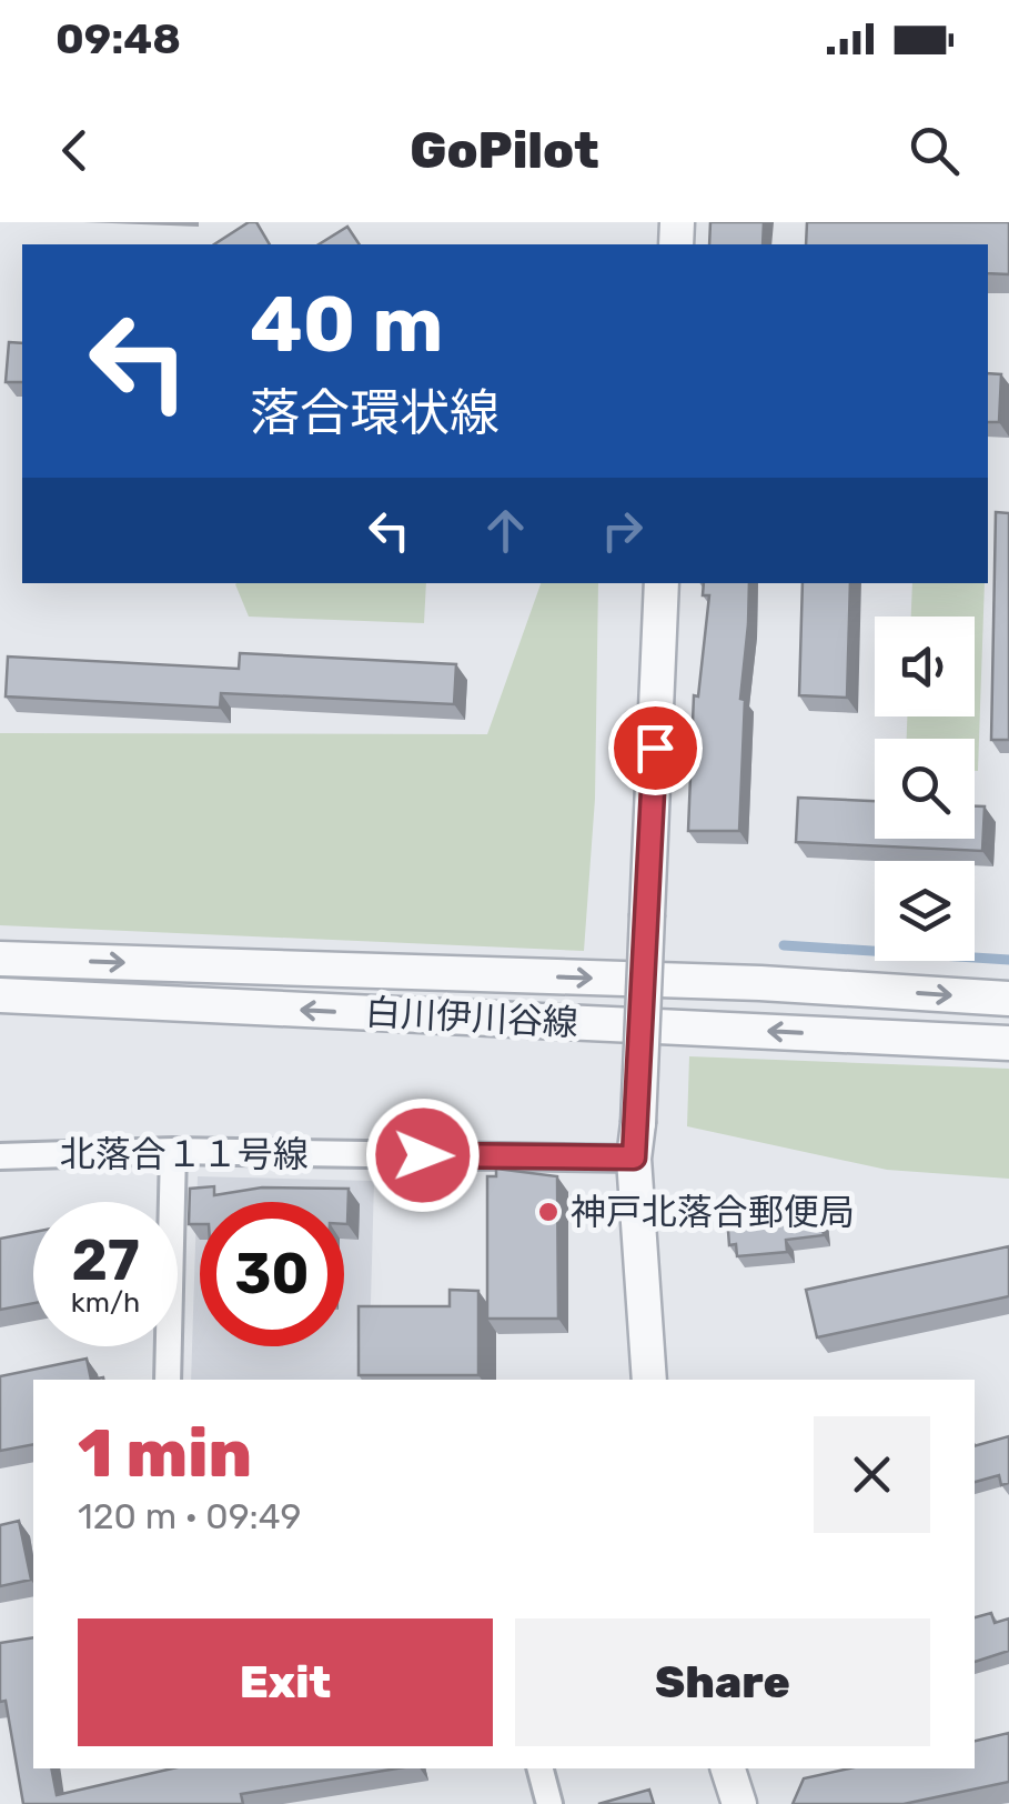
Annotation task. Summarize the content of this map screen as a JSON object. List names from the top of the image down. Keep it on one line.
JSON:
{"streets":{"street":["白川伊川谷線","北落合１１号線"]},"places":["神戸北落合郵便局"],"page":{"status":"09:48","header":"GoPilot","turn":["40 m","落合環状線"],"speed":"27 km/h","limit":"30","heading":["1 min","120 m · 09:49"],"buttons":["Exit","Share"]}}
